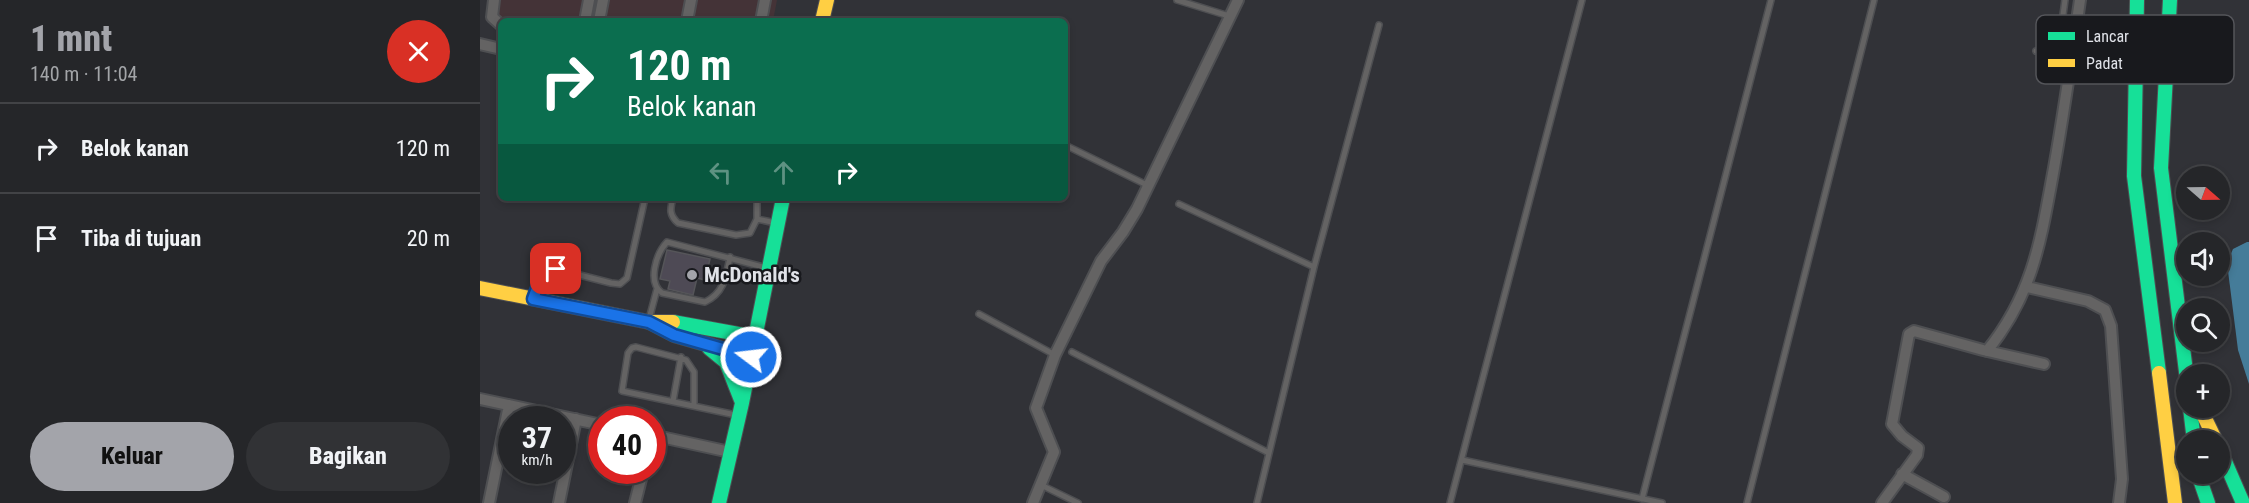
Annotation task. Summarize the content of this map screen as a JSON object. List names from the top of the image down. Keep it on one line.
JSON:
{"places":["McDonald's"],"legend":["Lancar","Padat"],"north":"right","page":{"heading":["1 mnt","140 m · 11:04"],"turn":["120 m","Belok kanan"],"list":[{"name":"Belok kanan","value":"120 m"},{"name":"Tiba di tujuan","value":"20 m"}],"map_buttons":["+","−"],"speed":"37 km/h","limit":"40","buttons":["Keluar","Bagikan"]}}
